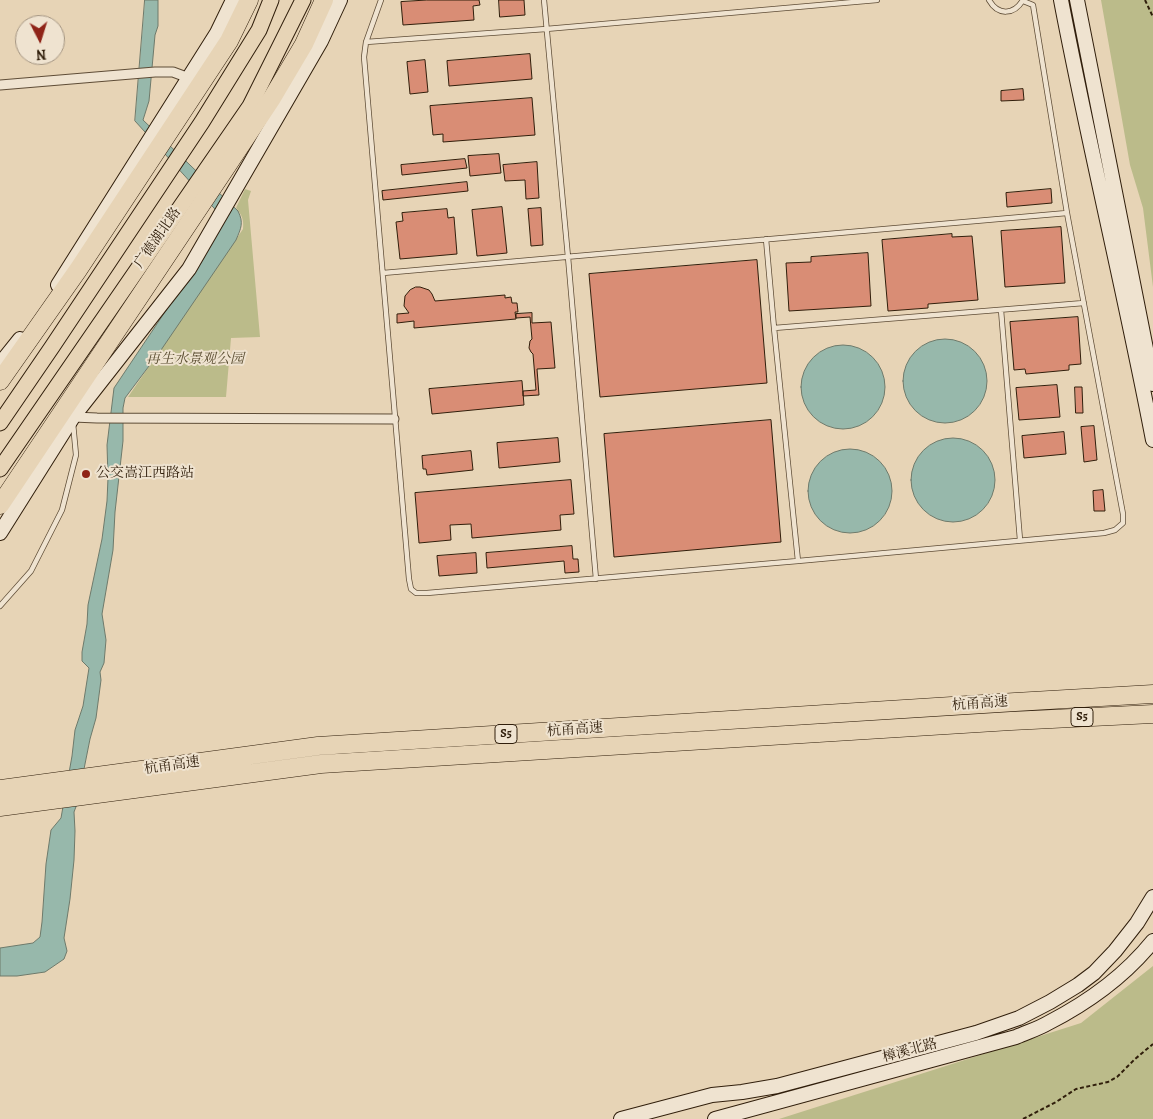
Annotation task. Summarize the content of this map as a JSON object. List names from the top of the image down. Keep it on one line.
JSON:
{"streets":{"highway":["杭甬高速","S5"],"main road":["广德湖北路"],"street":["樟溪北路"]},"parks":["再生水景观公园"],"places":["公交嵩江西路站"],"north":"bottom"}
